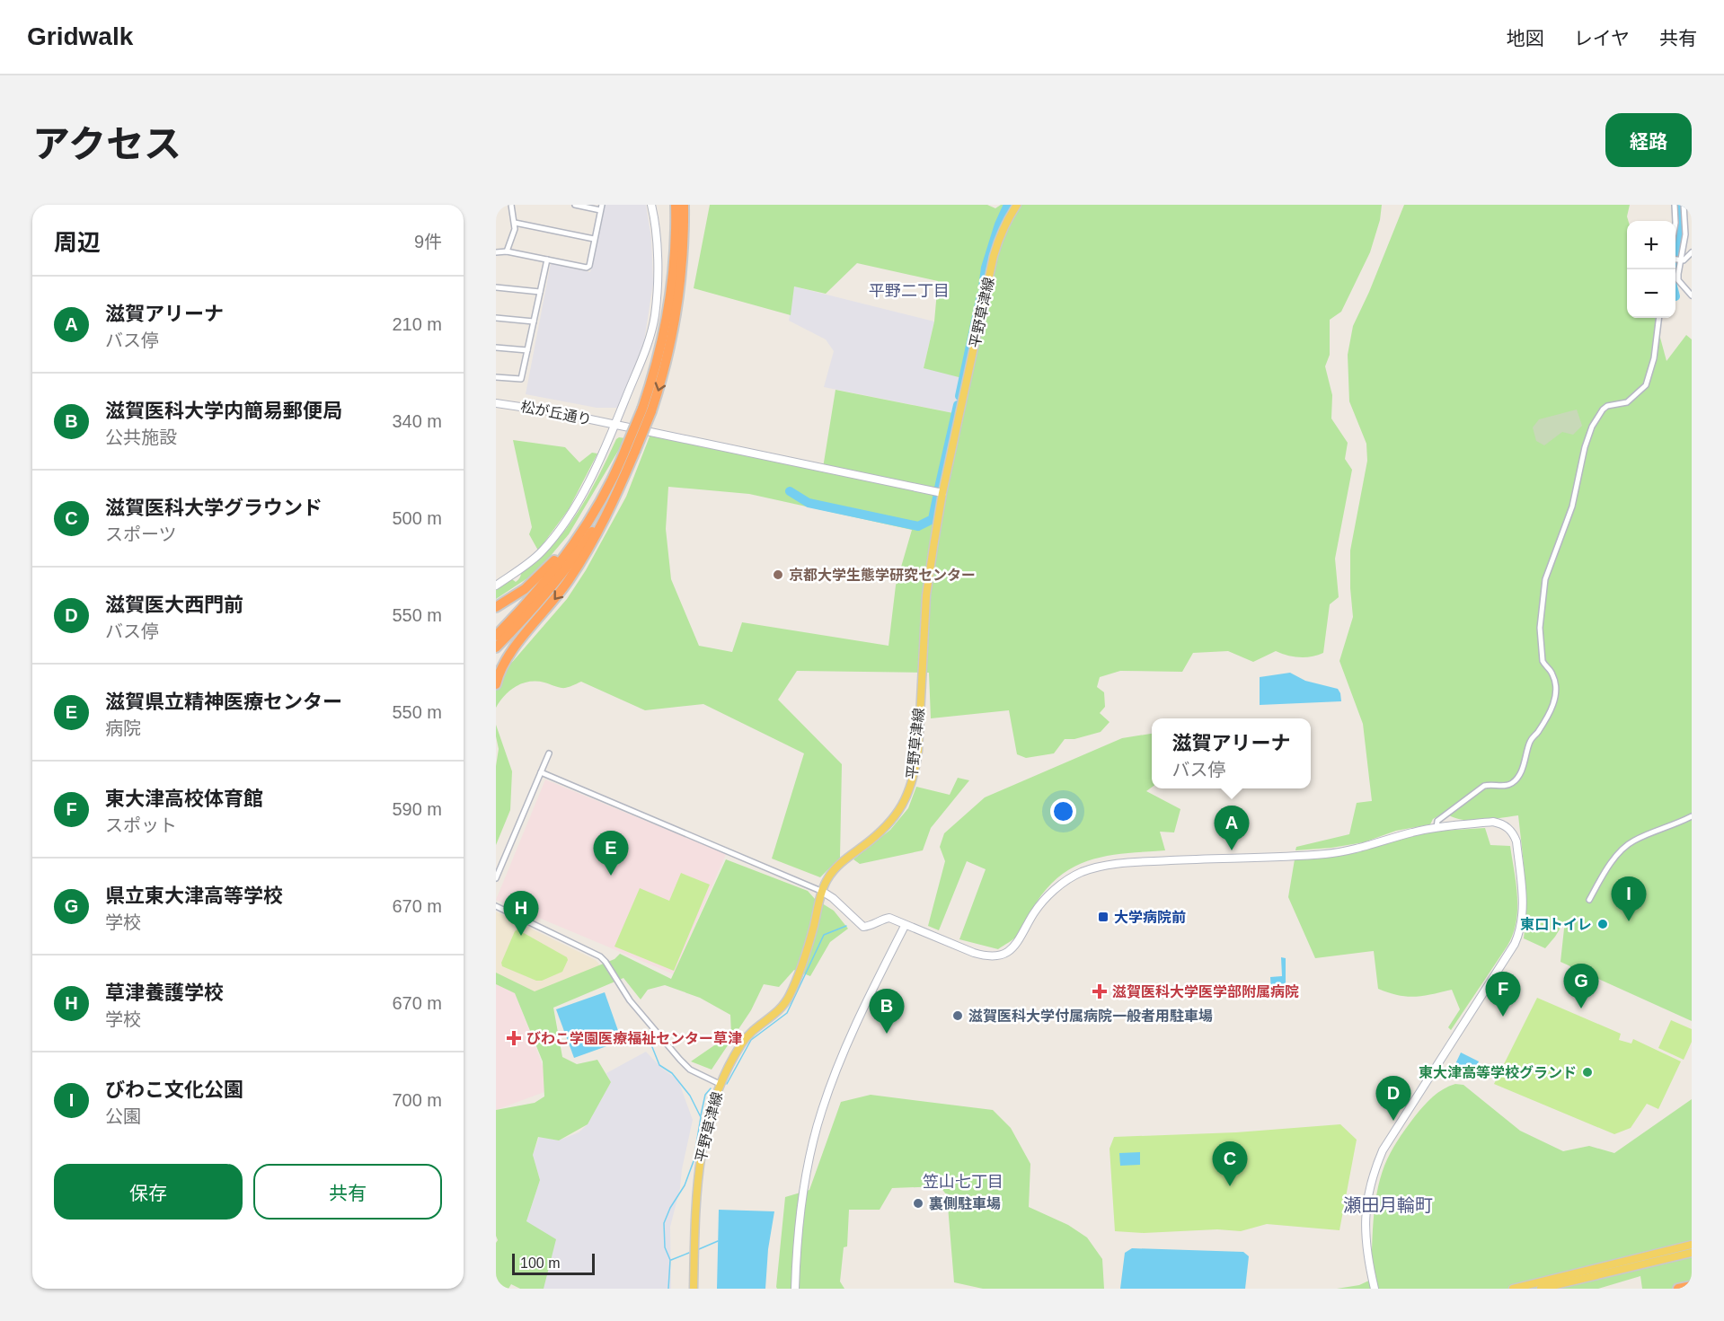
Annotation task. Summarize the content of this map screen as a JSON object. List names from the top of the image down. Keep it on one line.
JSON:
{"streets":{"main road":["平野草津線"],"street":["松が丘通り"]},"crossings":[["平野草津線","松が丘通り"]],"districts":["平野二丁目","笠山七丁目","瀬田月輪町"],"places":{"other":["京都大学生態学研究センター","東口トイレ","滋賀医科大学付属病院一般者用駐車場","東大津高等学校グランド","裏側駐車場"],"transit":["大学病院前"],"health":["滋賀医科大学医学部附属病院","びわこ学園医療福祉センター草津"]},"scale_bar":"100 m","page":{"header":"Gridwalk","nav":["地図","レイヤ","共有"],"title":"アクセス","buttons":["経路",["保存","共有"]],"heading":["周辺","9件"],"map_buttons":["+","−"],"list":[{"mark":"A","name":"滋賀アリーナ","note":"バス停","value":"210 m"},{"mark":"B","name":"滋賀医科大学内簡易郵便局","note":"公共施設","value":"340 m"},{"mark":"C","name":"滋賀医科大学グラウンド","note":"スポーツ","value":"500 m"},{"mark":"D","name":"滋賀医大西門前","note":"バス停","value":"550 m"},{"mark":"E","name":"滋賀県立精神医療センター","note":"病院","value":"550 m"},{"mark":"F","name":"東大津高校体育館","note":"スポット","value":"590 m"},{"mark":"G","name":"県立東大津高等学校","note":"学校","value":"670 m"},{"mark":"H","name":"草津養護学校","note":"学校","value":"670 m"},{"mark":"I","name":"びわこ文化公園","note":"公園","value":"700 m"}],"popup":["滋賀アリーナ","バス停"],"pins":["A","E","I","H","G","F","B","D","C"],"scale":"100 m"}}
